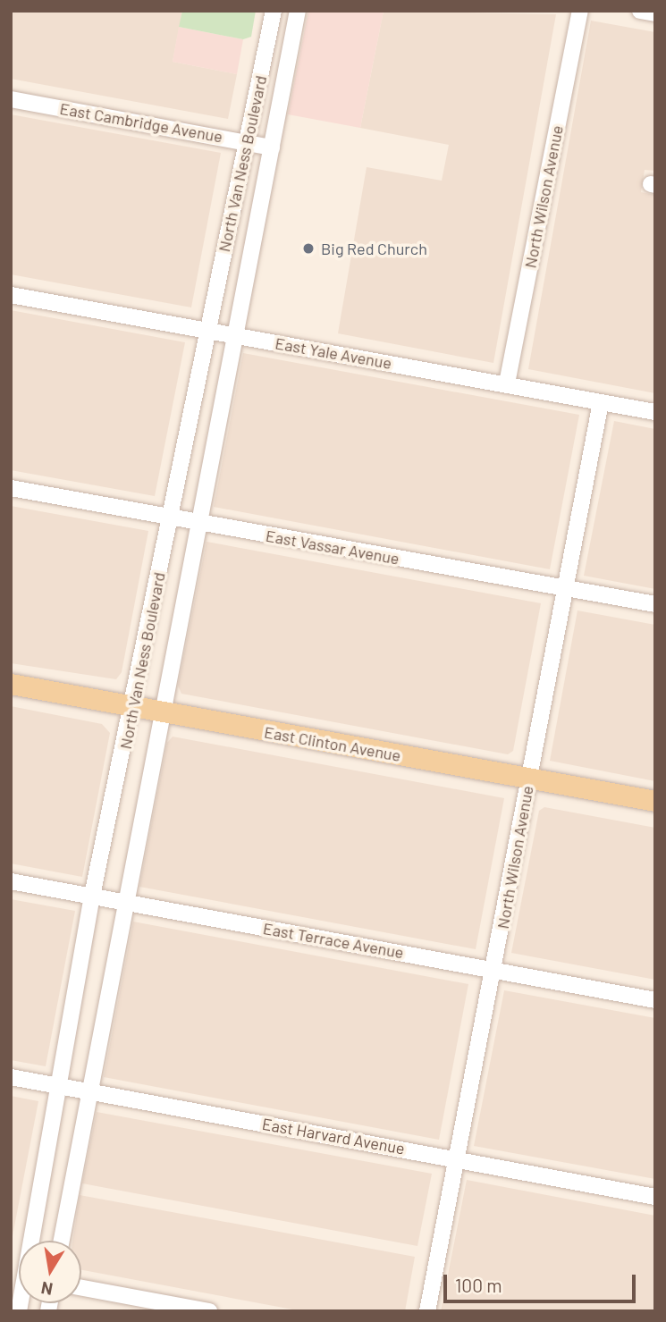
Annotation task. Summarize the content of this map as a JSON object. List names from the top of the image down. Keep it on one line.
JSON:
{"streets":{"main road":["East Clinton Avenue"],"street":["East Cambridge Avenue","North Van Ness Boulevard","North Wilson Avenue","East Yale Avenue","East Vassar Avenue","East Terrace Avenue","East Harvard Avenue"]},"crossings":[["East Cambridge Avenue","North Van Ness Boulevard"],["North Van Ness Boulevard","East Yale Avenue"],["North Van Ness Boulevard","East Vassar Avenue"],["North Van Ness Boulevard","East Clinton Avenue"],["North Van Ness Boulevard","East Terrace Avenue"],["North Van Ness Boulevard","East Harvard Avenue"],["North Wilson Avenue","East Yale Avenue"],["North Wilson Avenue","East Vassar Avenue"],["North Wilson Avenue","East Clinton Avenue"],["North Wilson Avenue","East Terrace Avenue"],["North Wilson Avenue","East Harvard Avenue"]],"places":["Big Red Church"],"scale_bar":"100 m","north":"bottom"}
